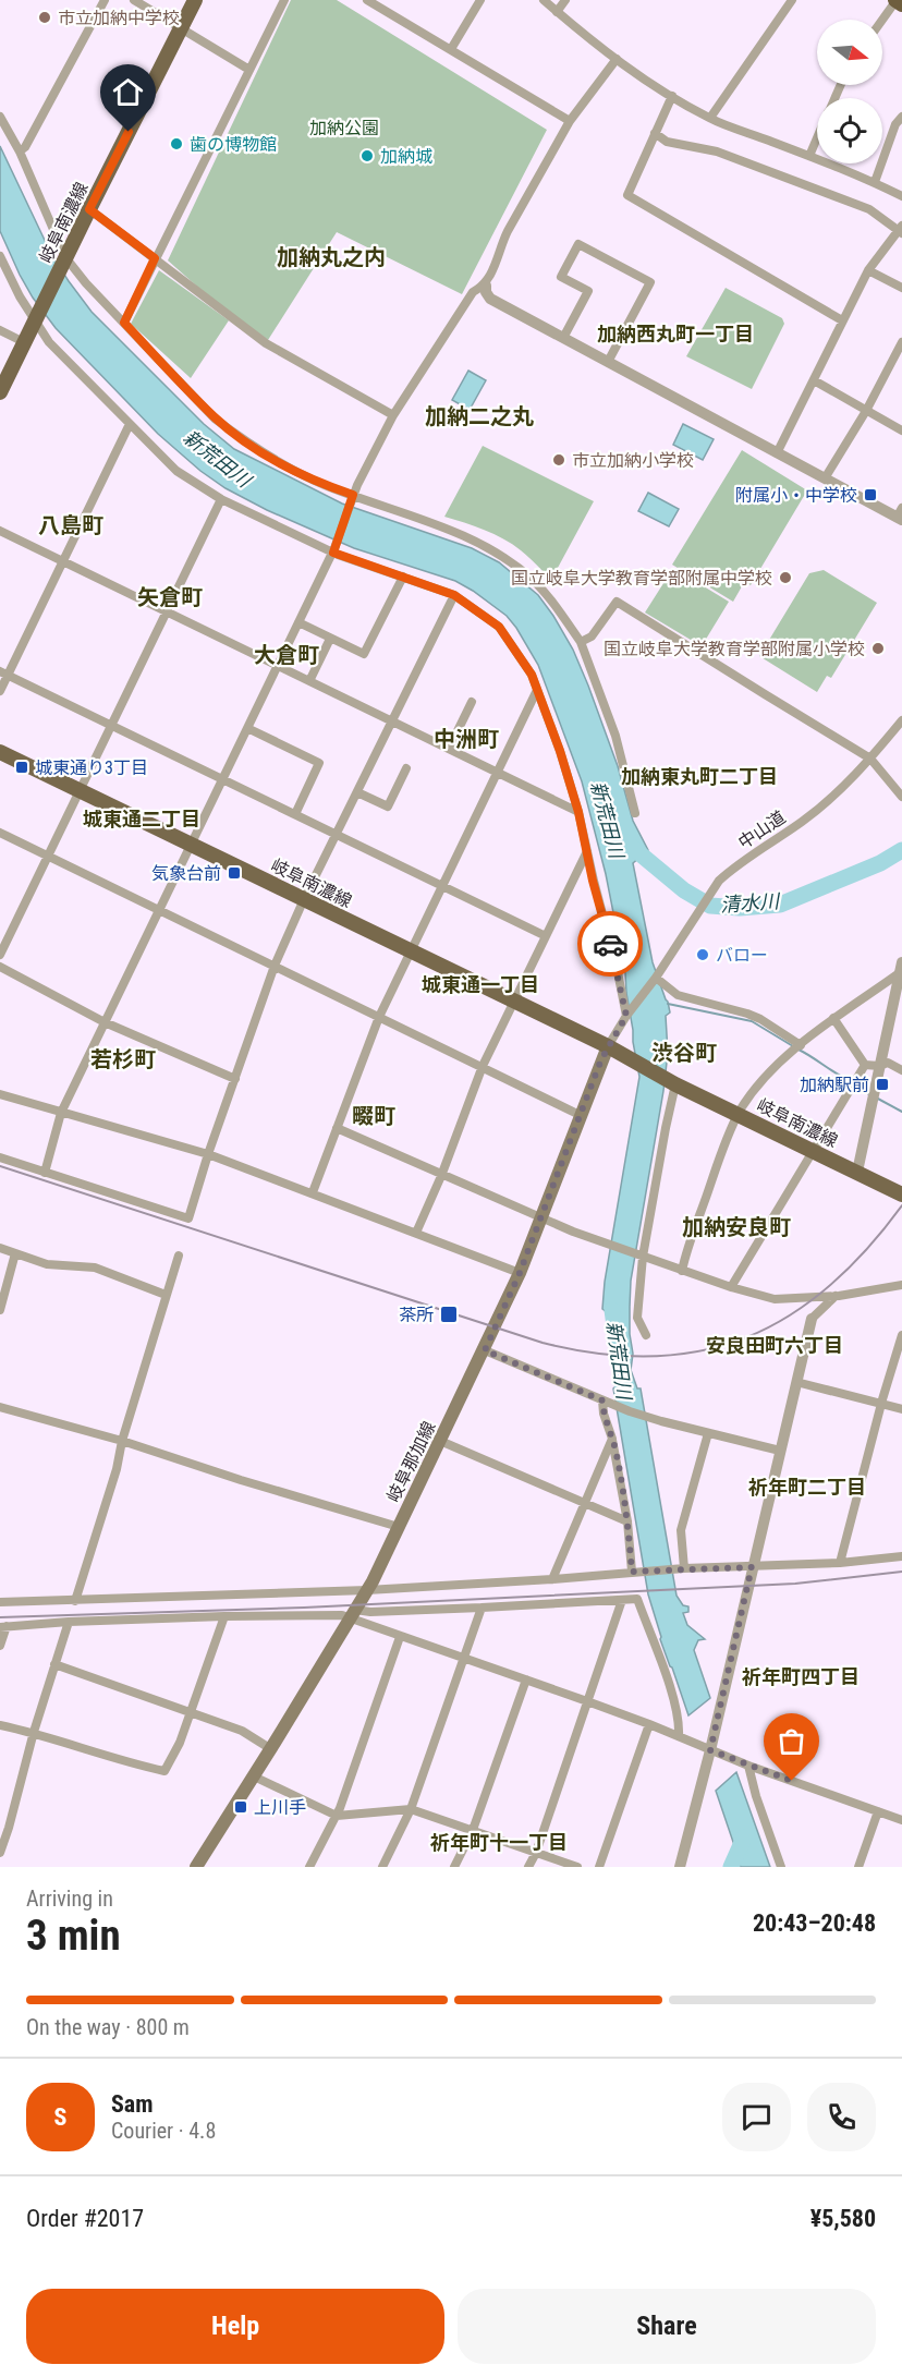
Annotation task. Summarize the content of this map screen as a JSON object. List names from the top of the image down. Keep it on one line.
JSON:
{"streets":{"main road":["岐阜南濃線","岐阜那加線"],"street":["中山道"]},"crossings":[["岐阜南濃線","中山道"],["岐阜南濃線","岐阜那加線"],["中山道","岐阜那加線"]],"districts":["加納丸之内","加納西丸町一丁目","加納二之丸","八島町","矢倉町","大倉町","中洲町","加納東丸町二丁目","城東通二丁目","城東通一丁目","渋谷町","若杉町","畷町","加納安良町","安良田町六丁目","祈年町二丁目","祈年町四丁目","祈年町十一丁目"],"water":["新荒田川","清水川"],"parks":["加納公園"],"places":{"other":["市立加納中学校","歯の博物館","加納城","市立加納小学校","国立岐阜大学教育学部附属中学校","国立岐阜大学教育学部附属小学校","バロー"],"transit":["附属小・中学校","城東通り3丁目","気象台前","加納駅前","茶所","上川手"]},"north":"right","page":{"heading":["3 min","Arriving in","20:43–20:48"],"panel":["Sam","Courier · 4.8","Order #2017","¥5,580"],"bar":"On the way · 800 m","round":"S","buttons":["Help","Share"]}}
